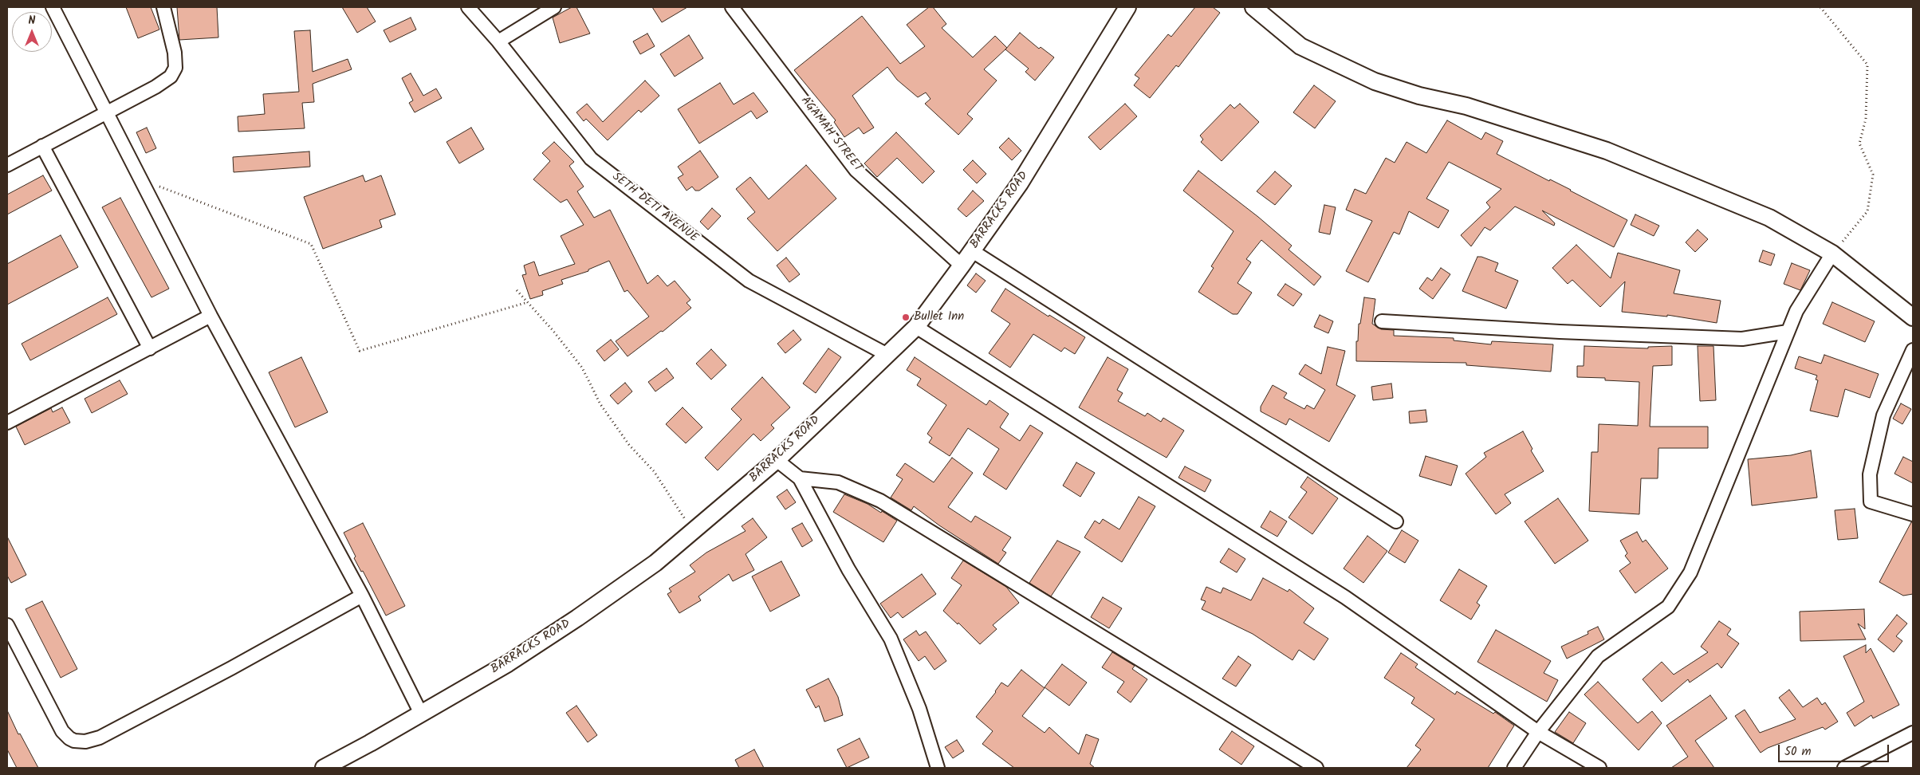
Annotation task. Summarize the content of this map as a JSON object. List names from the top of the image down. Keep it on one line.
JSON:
{"streets":{"street":["AGAMAH STREET","SETH DETI AVENUE","BARRACKS ROAD"]},"crossings":[["AGAMAH STREET","BARRACKS ROAD"],["SETH DETI AVENUE","BARRACKS ROAD"]],"places":["Bullet Inn"],"scale_bar":"50 m","north":"top"}
